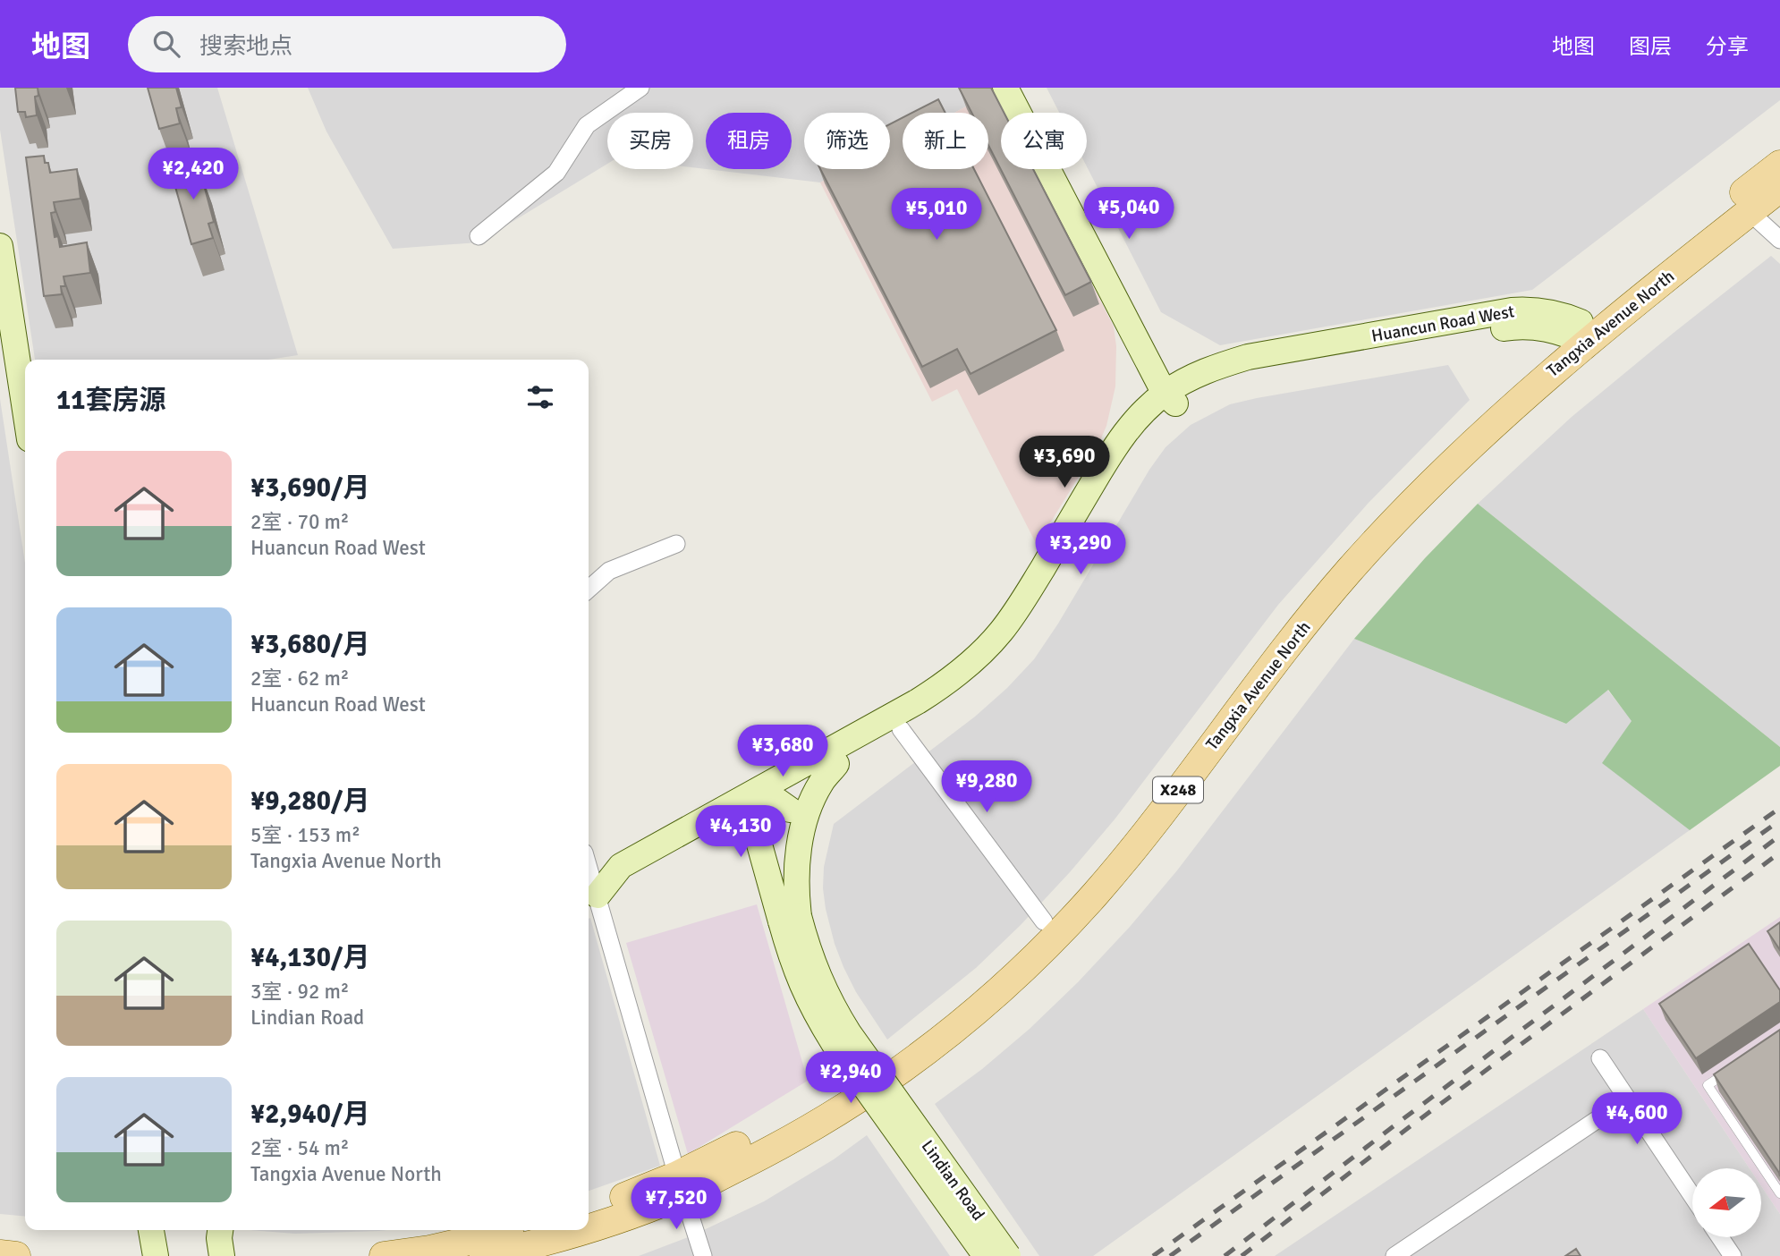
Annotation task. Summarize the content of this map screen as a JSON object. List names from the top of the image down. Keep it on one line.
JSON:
{"streets":{"main road":["Huancun Road West","Tangxia Avenue North","X248","Lindian Road"]},"crossings":[["Huancun Road West","Tangxia Avenue North"],["Huancun Road West","Lindian Road"]],"north":"left","page":{"header":"地图","search":"搜索地点","nav":["地图","图层","分享"],"chip":["买房","租房","筛选","新上","公寓"],"price":["¥2,420","¥5,040","¥5,010","¥3,690","¥3,290","¥3,680","¥9,280","¥4,130","¥2,940","¥4,600","¥7,520"],"heading":"11套房源","list":[{"name":"¥3,690/月","note":"2室 · 70 m² · Huancun Road West"},{"name":"¥3,680/月","note":"2室 · 62 m² · Huancun Road West"},{"name":"¥9,280/月","note":"5室 · 153 m² · Tangxia Avenue North"},{"name":"¥4,130/月","note":"3室 · 92 m² · Lindian Road"},{"name":"¥2,940/月","note":"2室 · 54 m² · Tangxia Avenue North"}]}}
